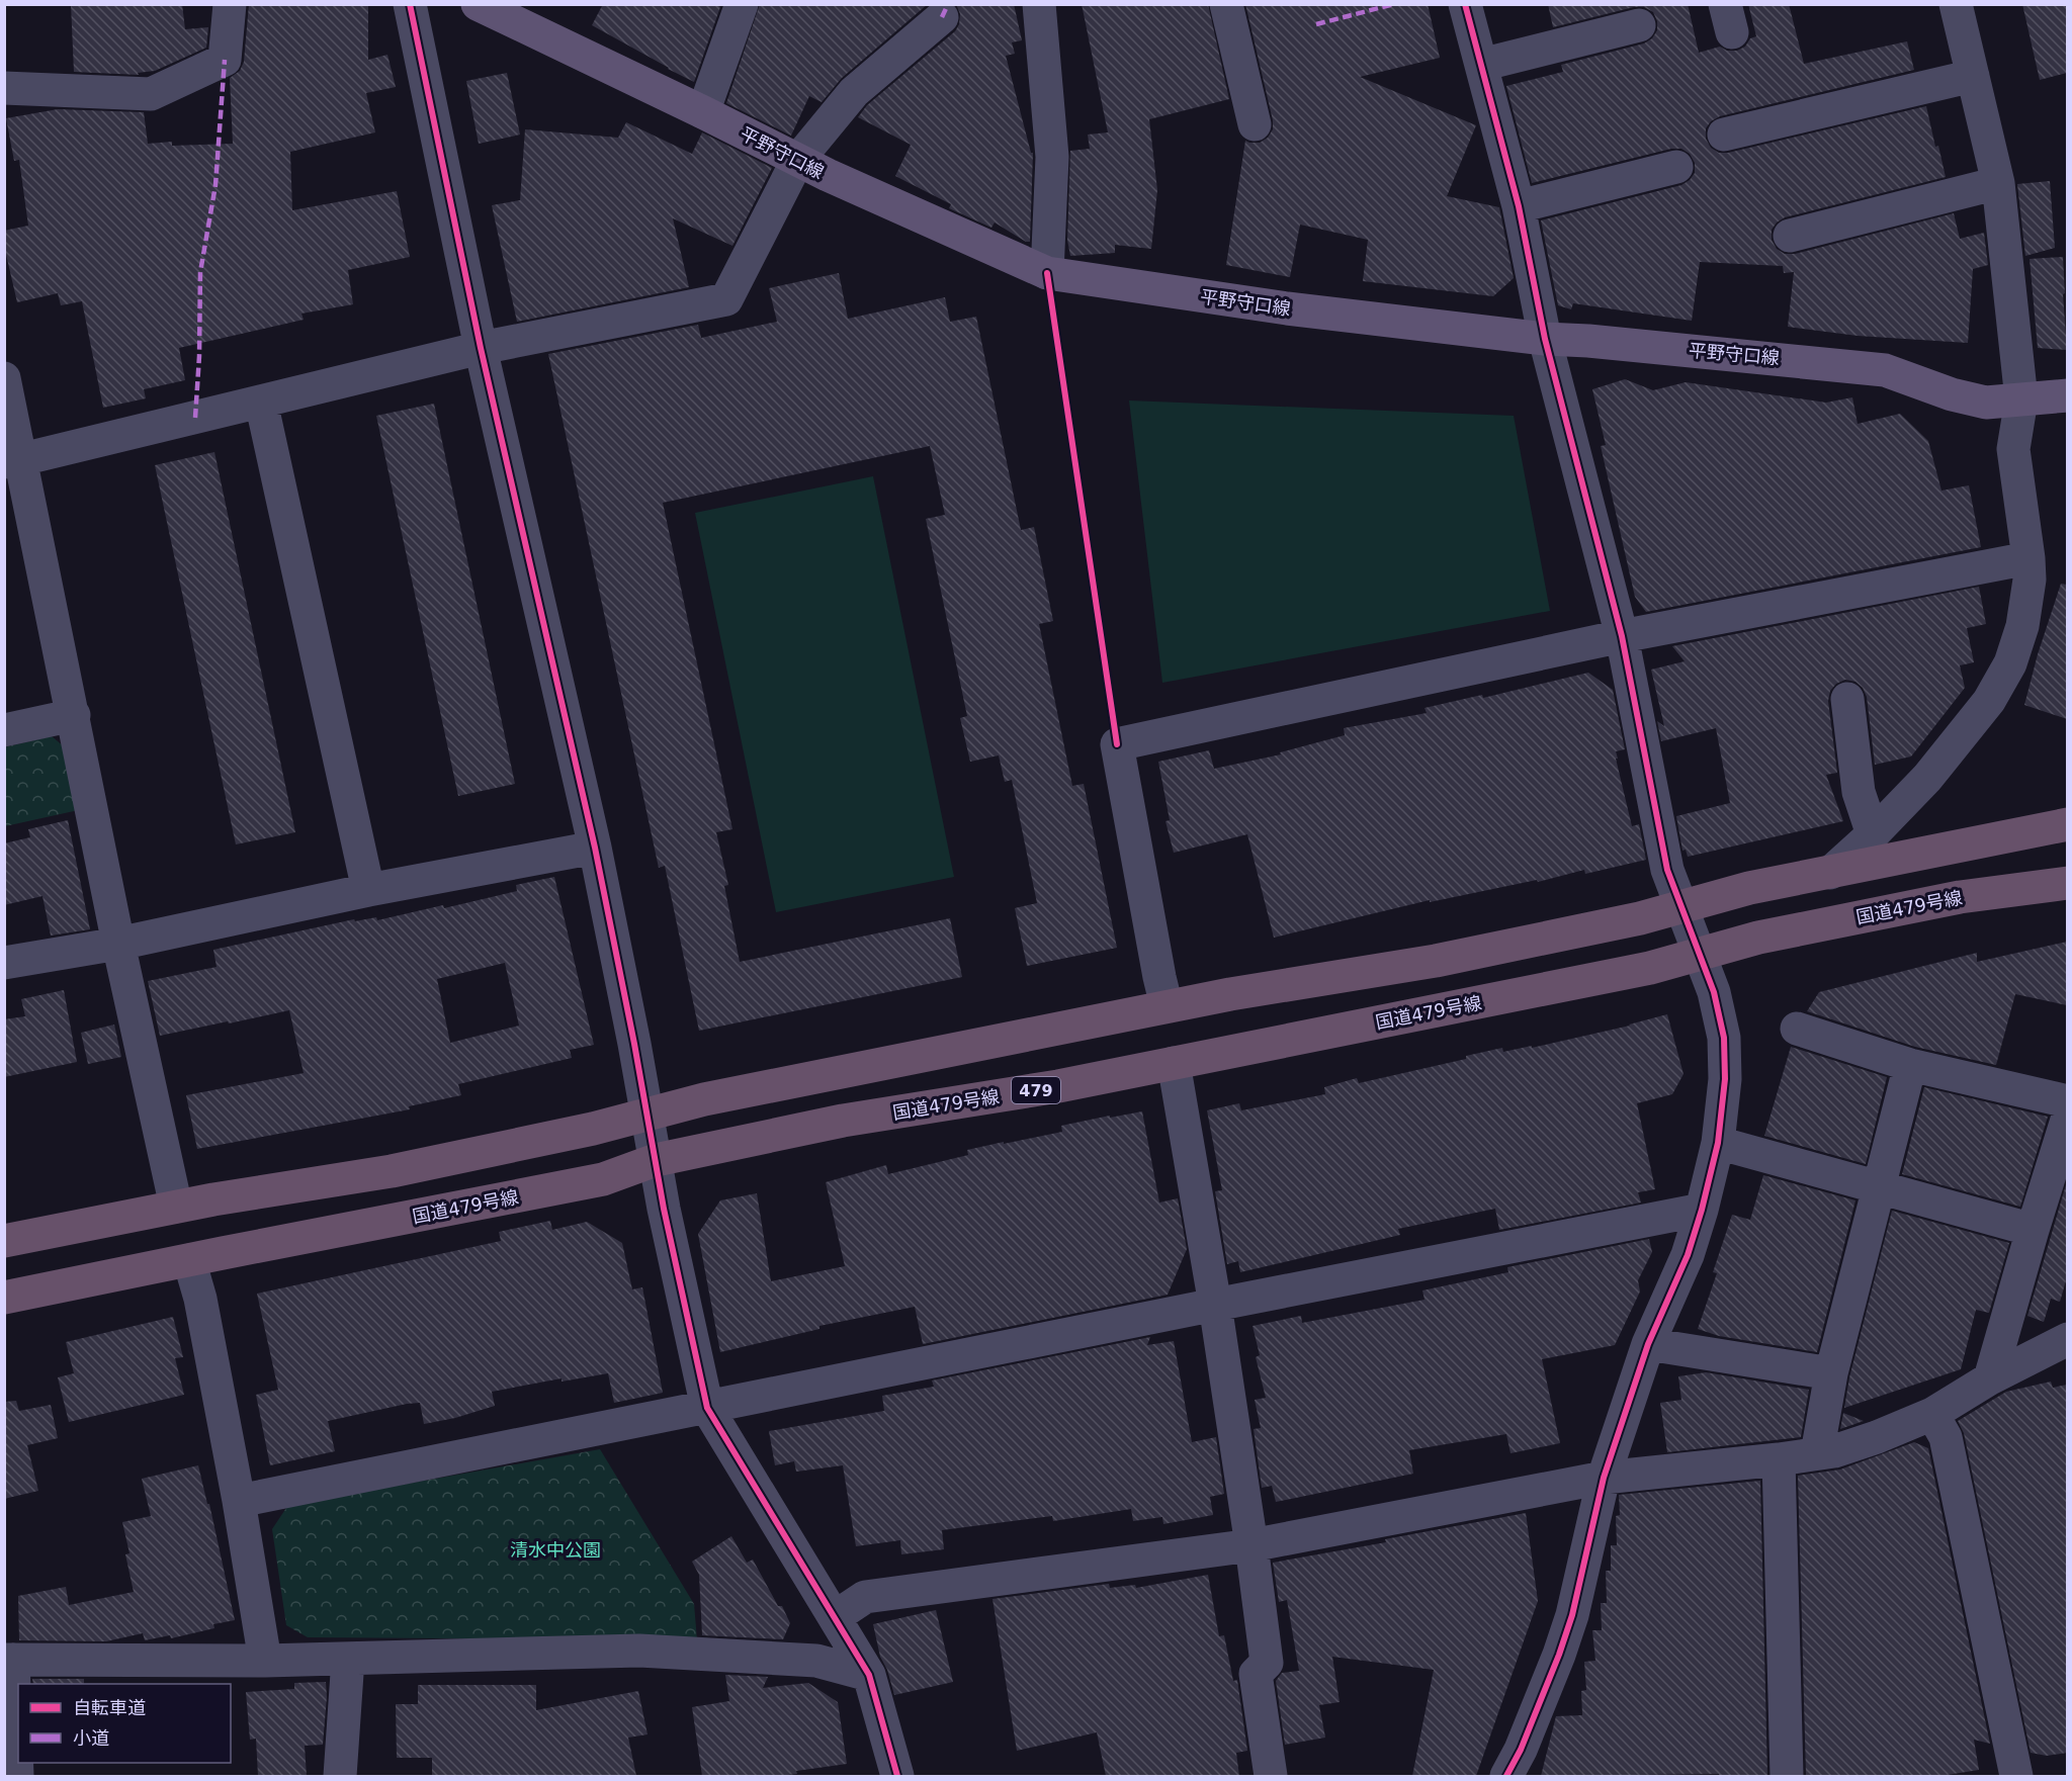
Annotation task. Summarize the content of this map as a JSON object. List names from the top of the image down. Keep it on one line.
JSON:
{"streets":{"highway":["国道479号線","479"],"main road":["平野守口線"]},"parks":["清水中公園"],"legend":["自転車道","小道"]}
